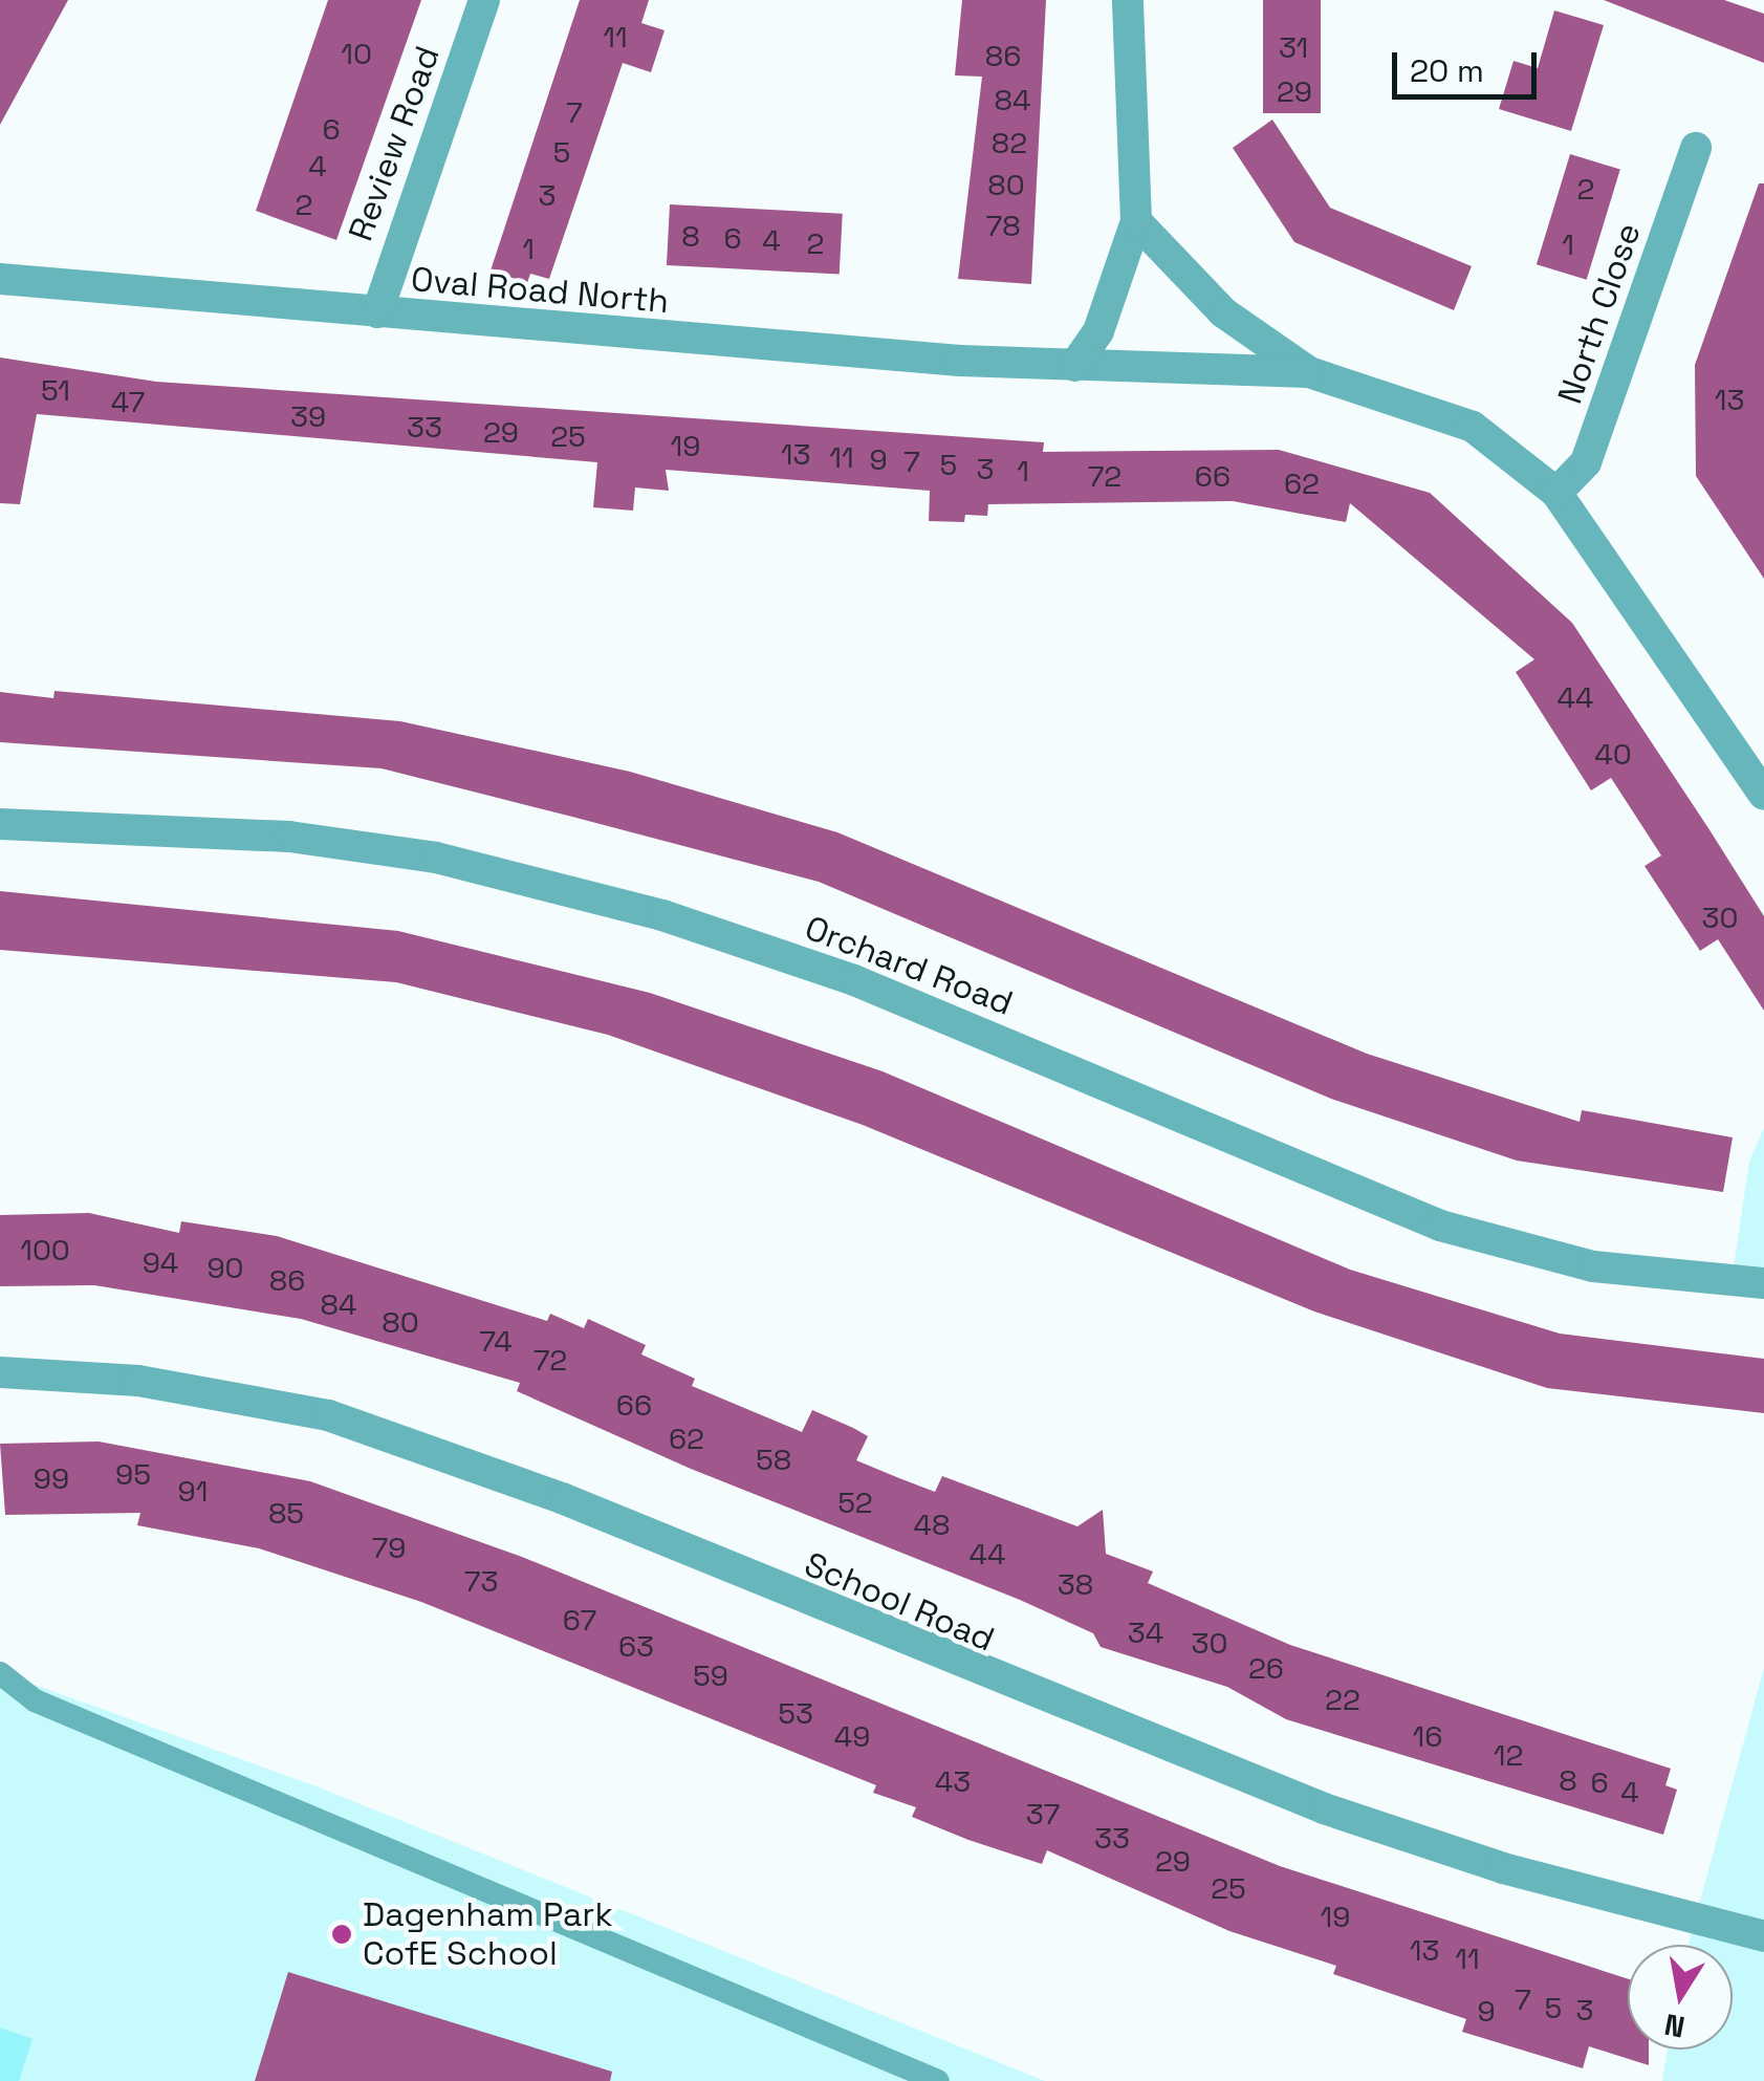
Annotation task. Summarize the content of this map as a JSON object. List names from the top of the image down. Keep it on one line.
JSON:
{"streets":{"street":["Review Road","Oval Road North","North Close","Orchard Road","School Road"]},"crossings":[["Review Road","Oval Road North"]],"places":["Dagenham Park CofE School"],"house_numbers":["11","31","10","86","29","84","7","6","82","5","4","80","2","3","2","78","8","6","4","2","1","1","51","13","47","39","33","29","25","19","13","11","9","7","5","3","1","72","66","62","44","40","30","100","94","90","86","84","80","74","72","66","62","58","95","99","91","52","85","48","79","44","73","38","67","34","30","63","26","59","22","53","49","16","12","8","43","6","4","37","33","29","25","19","13","11","7","5","3","9"],"scale_bar":"20 m","north":"bottom"}
